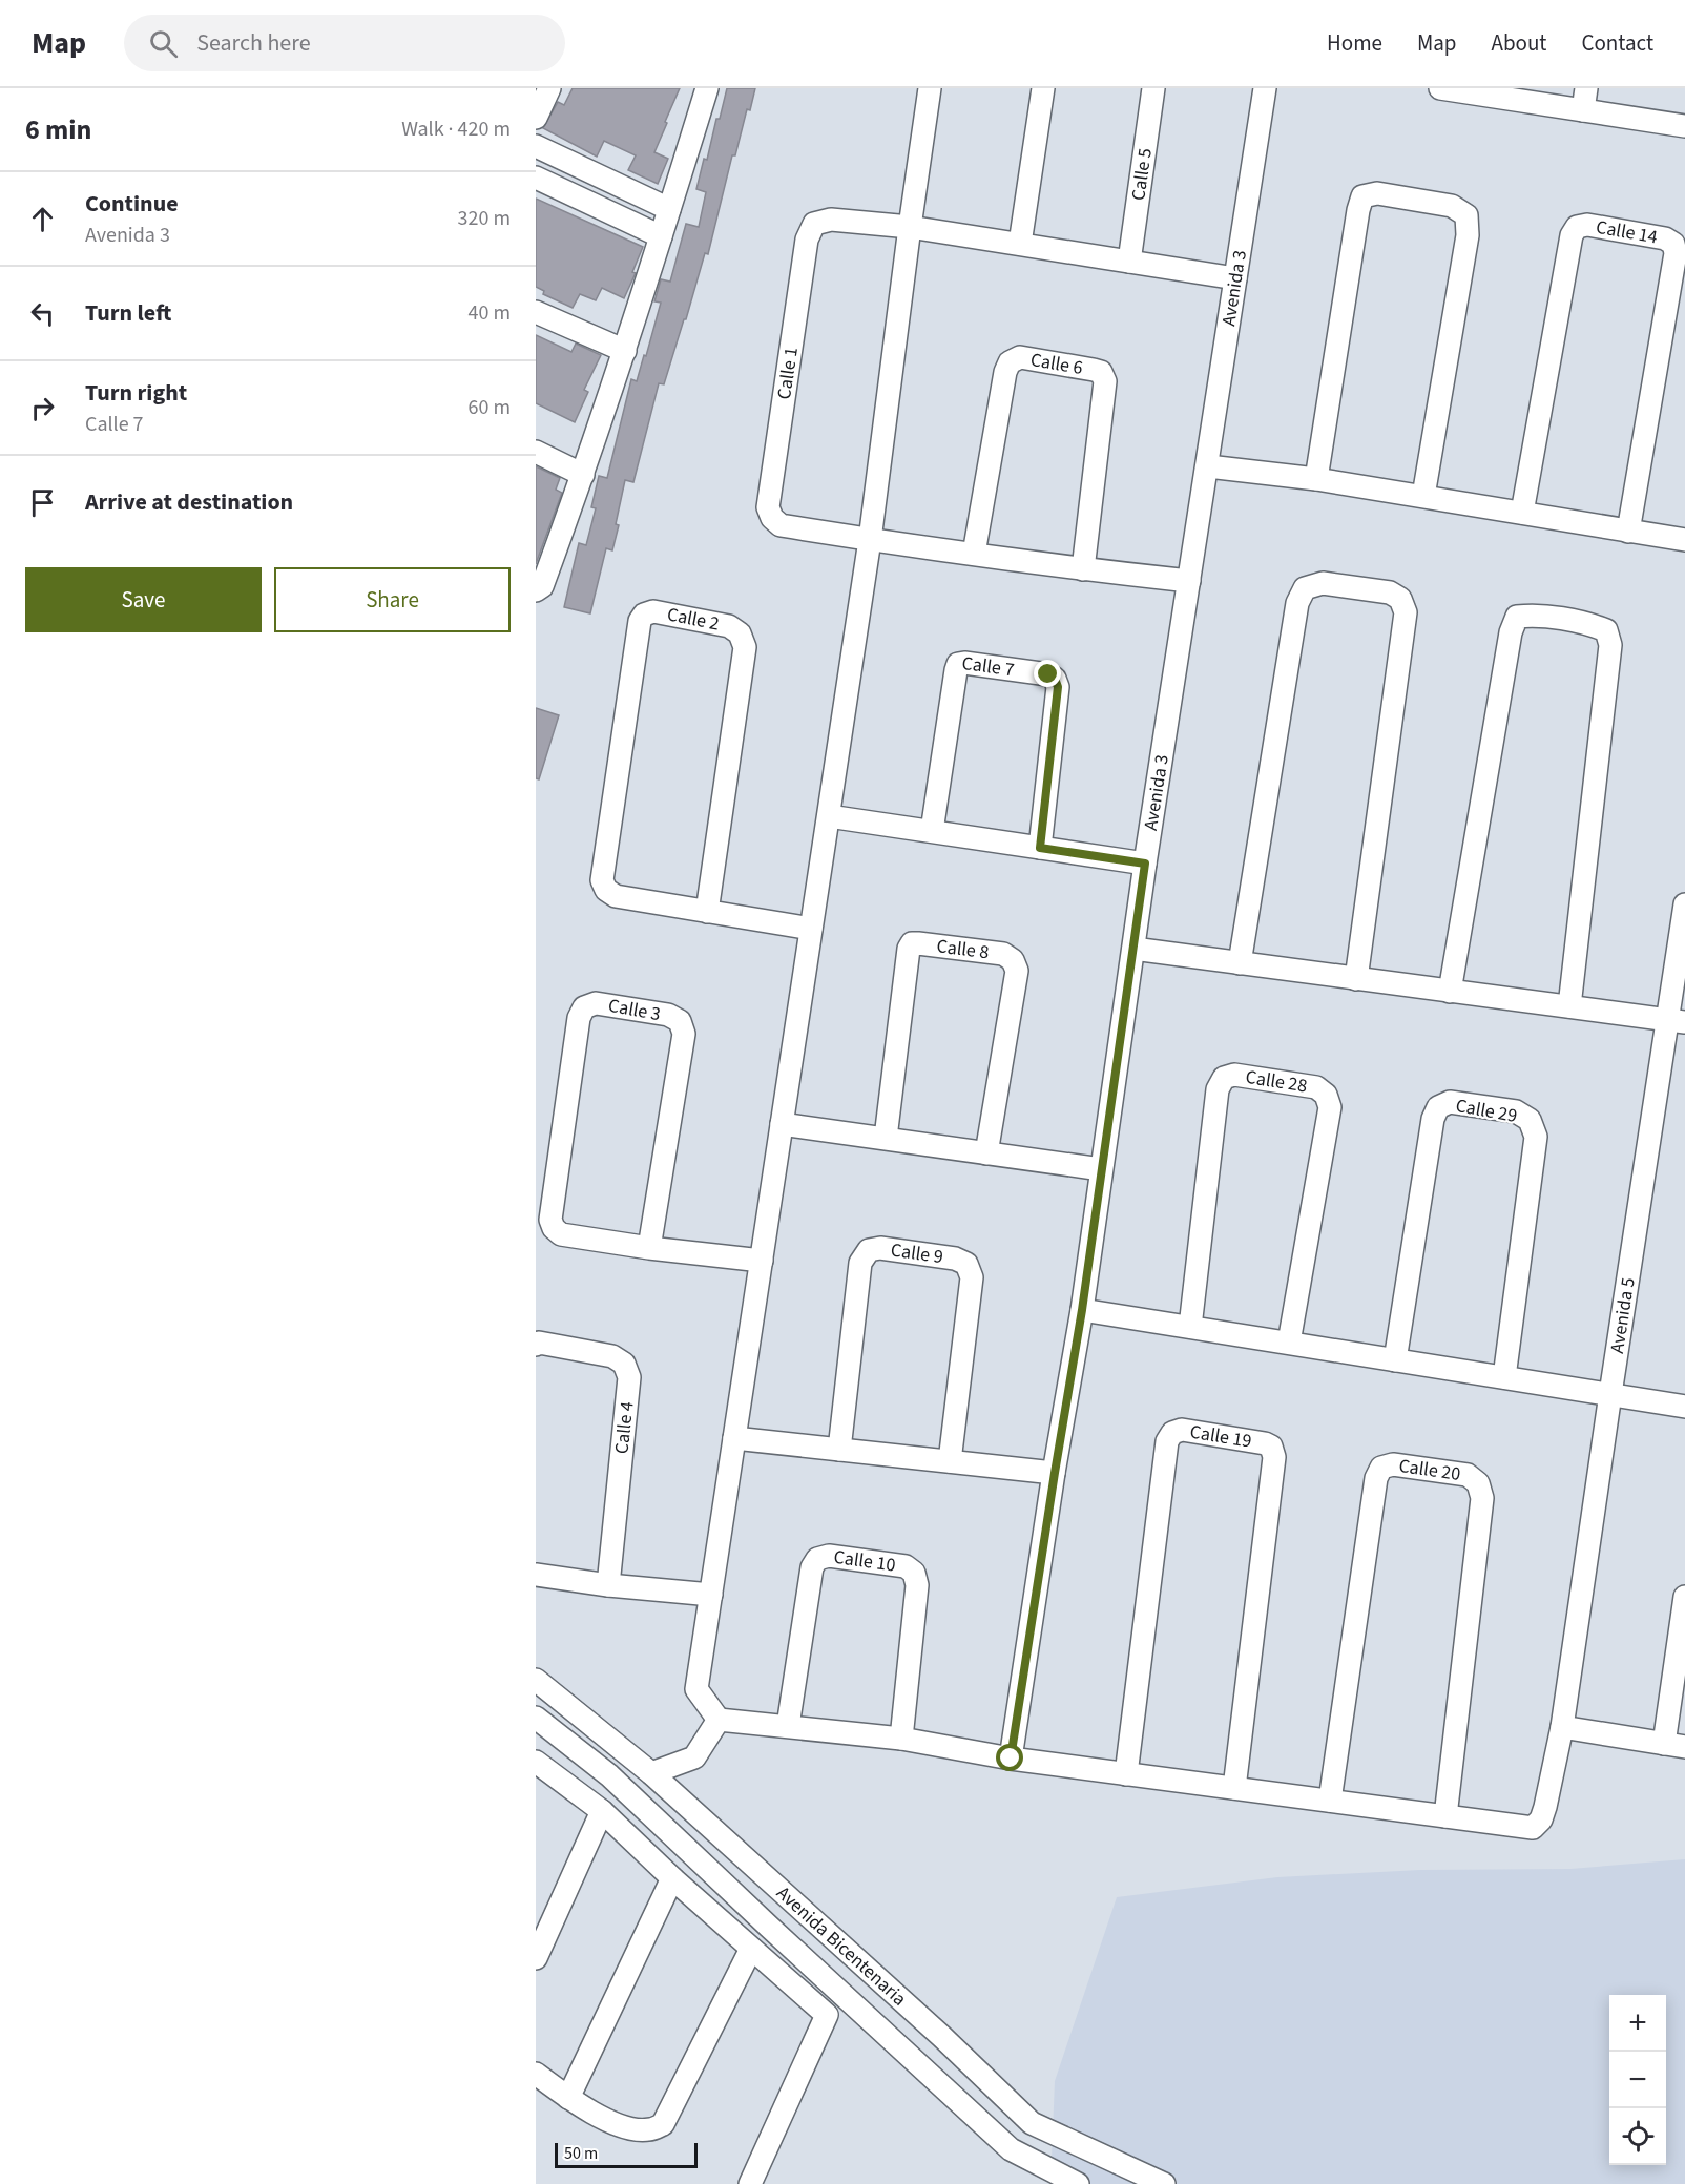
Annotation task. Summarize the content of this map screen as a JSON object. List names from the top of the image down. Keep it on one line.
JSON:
{"streets":{"street":["Calle 5","Calle 14","Avenida 3","Calle 6","Calle 1","Calle 2","Calle 7","Calle 8","Calle 3","Calle 28","Calle 29","Calle 9","Avenida 5","Calle 4","Calle 19","Calle 20","Calle 10","Avenida Bicentenaria"]},"crossings":[["Avenida 5","Calle 20"]],"scale_bar":"50 m","page":{"header":"Map","search":"Search here","nav":["Home","Map","About","Contact"],"heading":["6 min","Walk · 420 m"],"list":[["Continue","Avenida 3","320 m"],["Turn left","40 m"],["Turn right","Calle 7","60 m"],"Arrive at destination"],"buttons":["Save","Share"],"map_buttons":["+","−"],"scale":"50 m"}}
